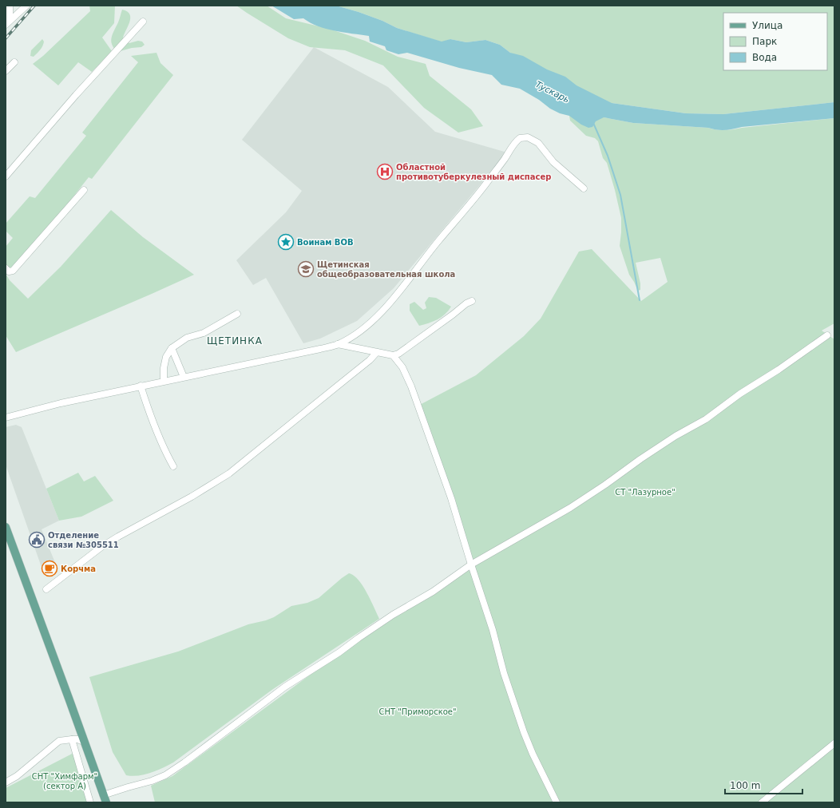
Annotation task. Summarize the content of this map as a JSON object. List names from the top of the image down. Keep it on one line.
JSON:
{"districts":["ЩЕТИНКА"],"water":["Тускарь"],"parks":["СТ \"Лазурное\"","СНТ \"Приморское\"","СНТ \"Химфарм\" (сектор А)"],"places":{"hospital":["Областной противотуберкулезный диспасер"],"place":["Воинам ВОВ"],"school or university":["Щетинская общеобразовательная школа"],"public building":["Отделение связи №305511"],"cafe":["Корчма"]},"legend":["Улица","Парк","Вода"],"scale_bar":"100 m"}
